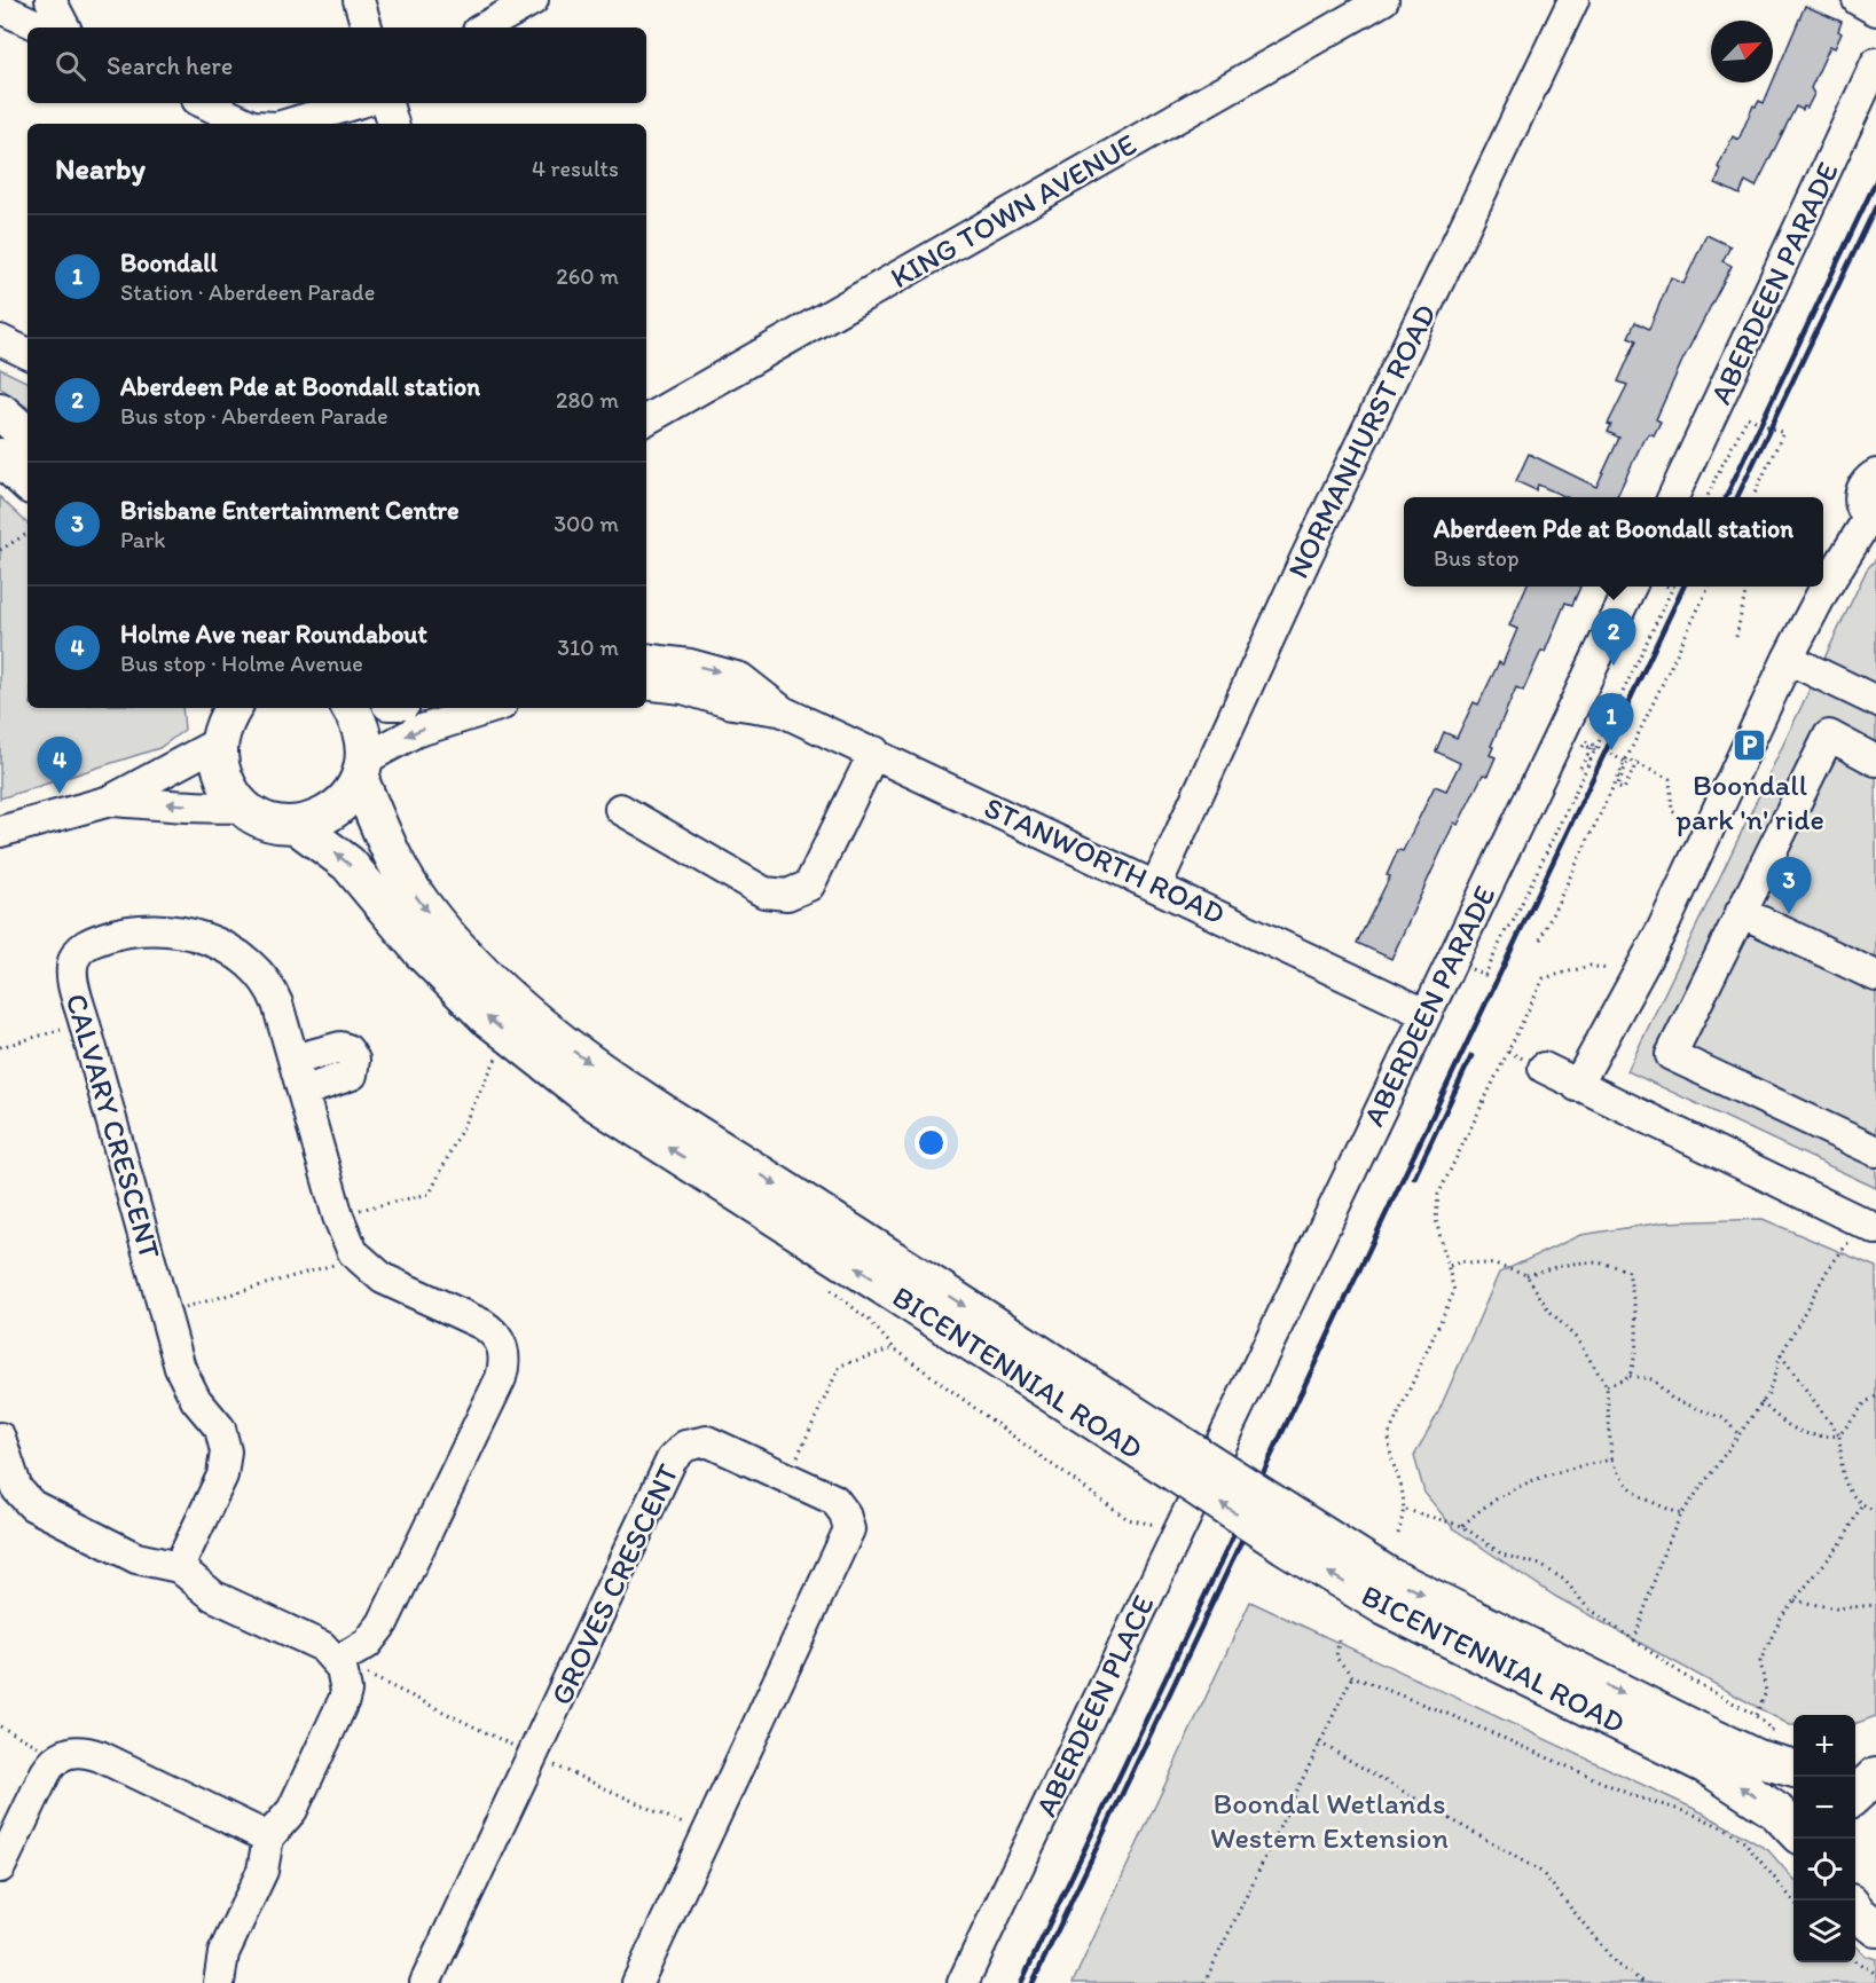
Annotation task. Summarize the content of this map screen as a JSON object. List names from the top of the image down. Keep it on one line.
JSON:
{"streets":{"main road":["BICENTENNIAL ROAD"],"street":["KING TOWN AVENUE","ABERDEEN PARADE","NORMANHURST ROAD","STANWORTH ROAD","CALVARY CRESCENT","GROVES CRESCENT","ABERDEEN PLACE"]},"crossings":[["ABERDEEN PARADE","STANWORTH ROAD"],["ABERDEEN PARADE","ABERDEEN PLACE"],["NORMANHURST ROAD","STANWORTH ROAD"]],"parks":["Boondal Wetlands Western Extension"],"places":{"parking":["Boondall park 'n' ride"]},"north":"top right","page":{"search":"Search here","heading":["Nearby","4 results"],"list":[{"mark":"1","name":"Boondall","note":"Station · Aberdeen Parade","value":"260 m"},{"mark":"2","name":"Aberdeen Pde at Boondall station","note":"Bus stop · Aberdeen Parade","value":"280 m"},{"mark":"3","name":"Brisbane Entertainment Centre","note":"Park","value":"300 m"},{"mark":"4","name":"Holme Ave near Roundabout","note":"Bus stop · Holme Avenue","value":"310 m"}],"popup":["Aberdeen Pde at Boondall station","Bus stop"],"pins":["2","1","4","3"],"map_buttons":["+","−"]}}
